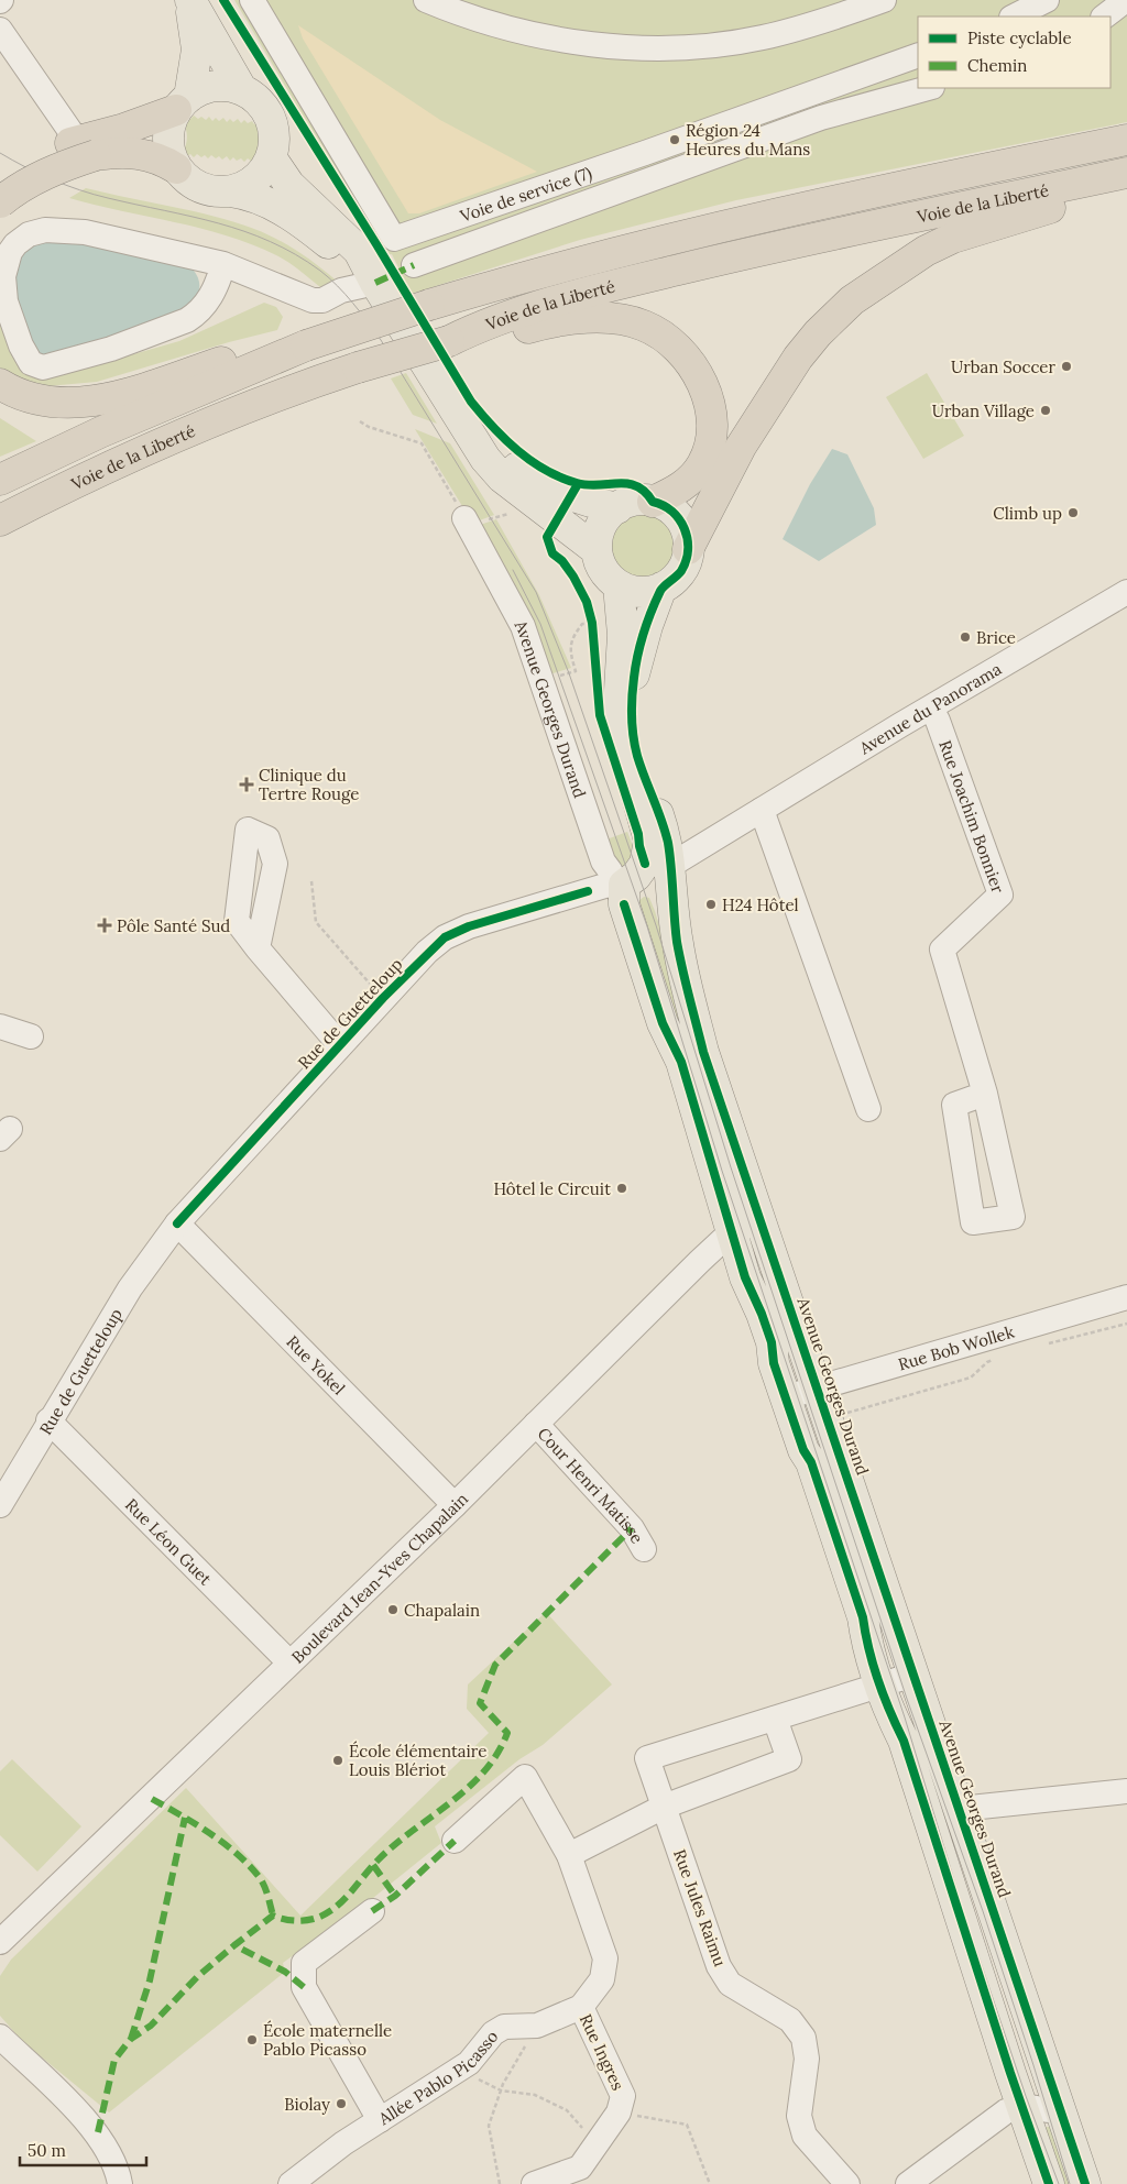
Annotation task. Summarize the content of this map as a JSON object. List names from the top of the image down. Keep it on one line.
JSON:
{"streets":{"highway":["Voie de la Liberté"],"main road":["Avenue Georges Durand"],"street":["Voie de service (7)","Avenue du Panorama","Rue Joachim Bonnier","Rue de Guetteloup","Rue Bob Wollek","Rue Yokel","Cour Henri Matisse","Rue Léon Guet","Boulevard Jean-Yves Chapalain","Rue Jules Raimu","Rue Ingres","Allée Pablo Picasso"]},"crossings":[["Avenue du Panorama","Avenue Georges Durand"],["Avenue du Panorama","Rue Joachim Bonnier"],["Avenue Georges Durand","Rue de Guetteloup"],["Avenue Georges Durand","Rue Bob Wollek"],["Avenue Georges Durand","Boulevard Jean-Yves Chapalain"],["Avenue Georges Durand","Rue Jules Raimu"],["Rue de Guetteloup","Rue Yokel"],["Rue de Guetteloup","Rue Léon Guet"],["Rue Yokel","Boulevard Jean-Yves Chapalain"],["Cour Henri Matisse","Boulevard Jean-Yves Chapalain"],["Rue Léon Guet","Boulevard Jean-Yves Chapalain"],["Rue Ingres","Allée Pablo Picasso"]],"places":{"other":["Région 24 Heures du Mans","Urban Soccer","Urban Village","Climb up","Brice","H24 Hôtel","Hôtel le Circuit","Chapalain","École élémentaire Louis Blériot","École maternelle Pablo Picasso","Biolay"],"health":["Clinique du Tertre Rouge","Pôle Santé Sud"]},"legend":["Piste cyclable","Chemin"],"scale_bar":"50 m"}
